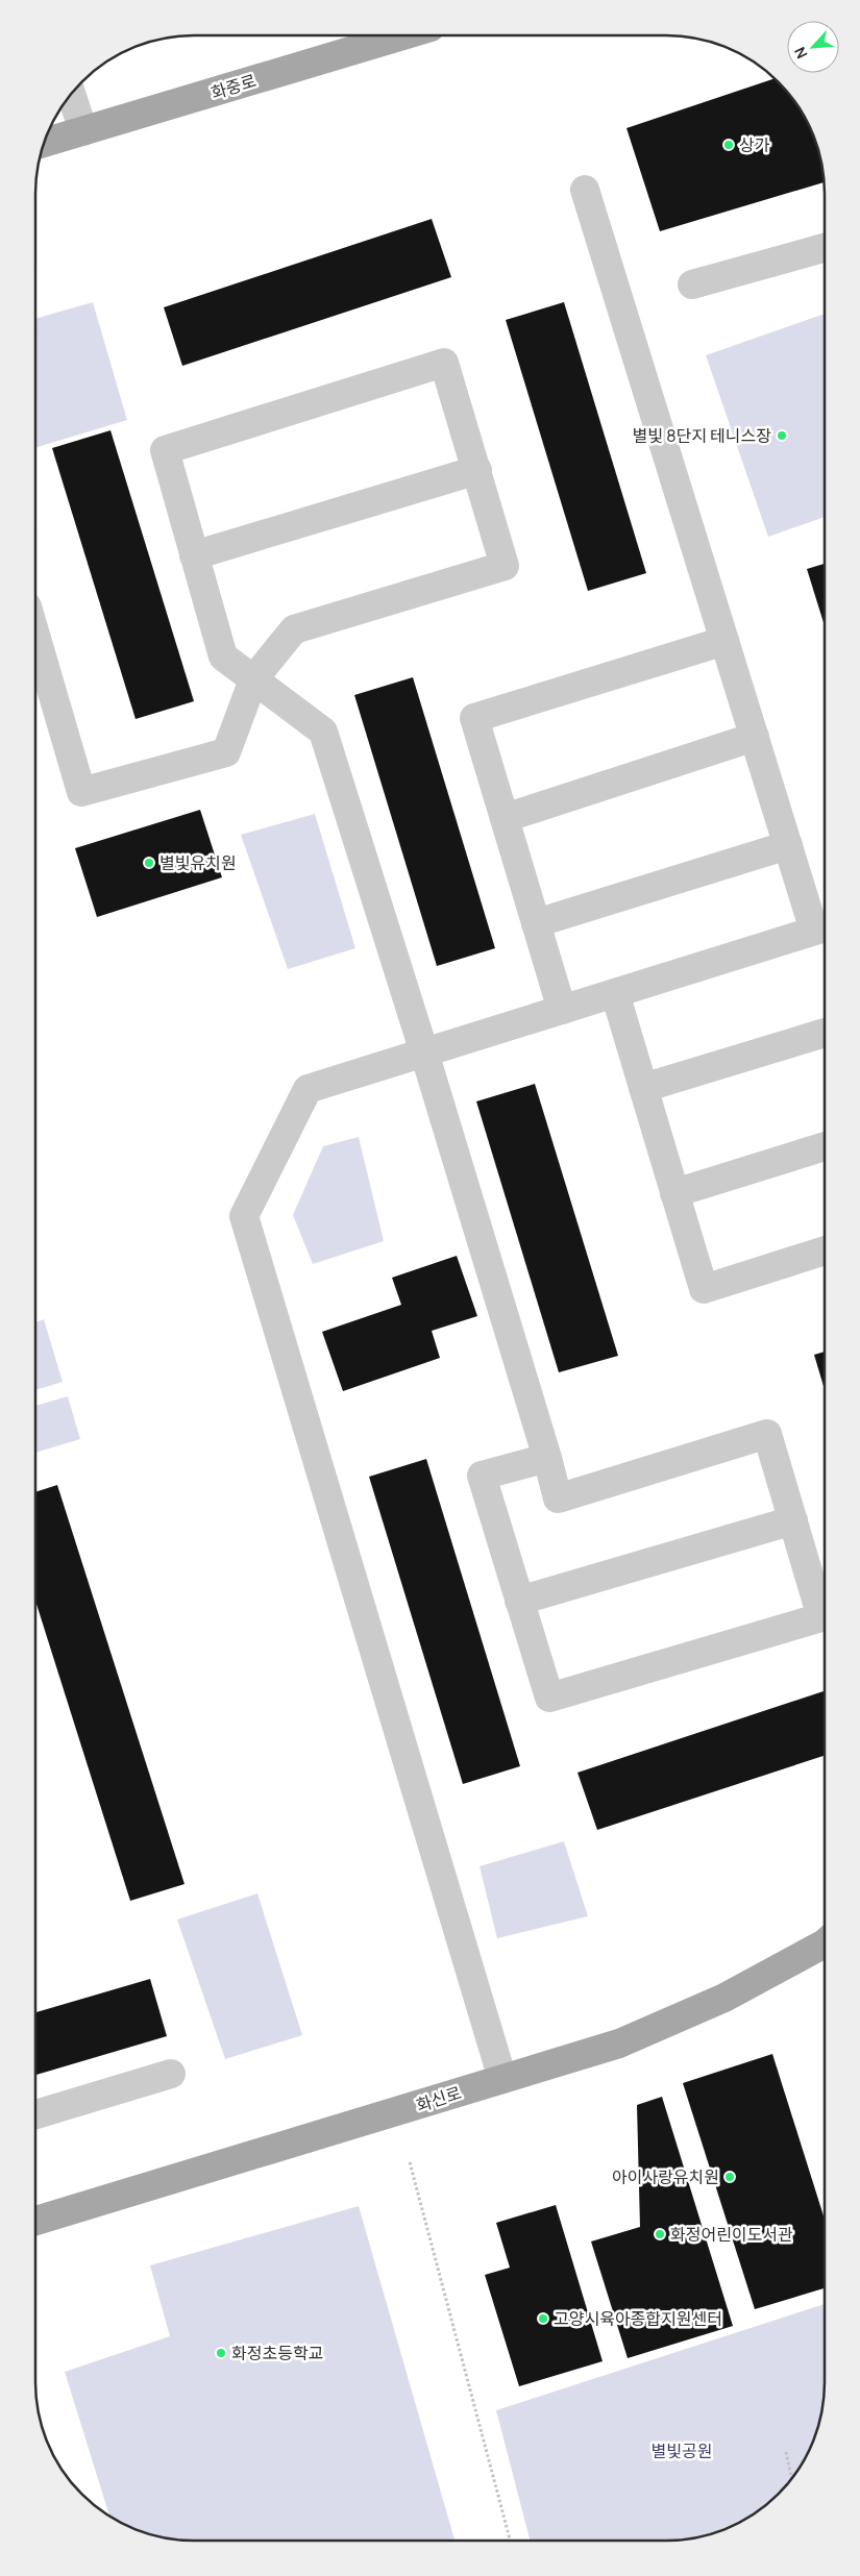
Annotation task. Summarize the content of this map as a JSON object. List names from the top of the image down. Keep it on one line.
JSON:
{"streets":{"main road":["화중로","화신로"]},"parks":["별빛공원"],"places":["상가","별빛 8단지 테니스장","별빛유치원","아이사랑유치원","화정어린이도서관","고양시육아종합지원센터","화정초등학교"],"north":"bottom left"}
